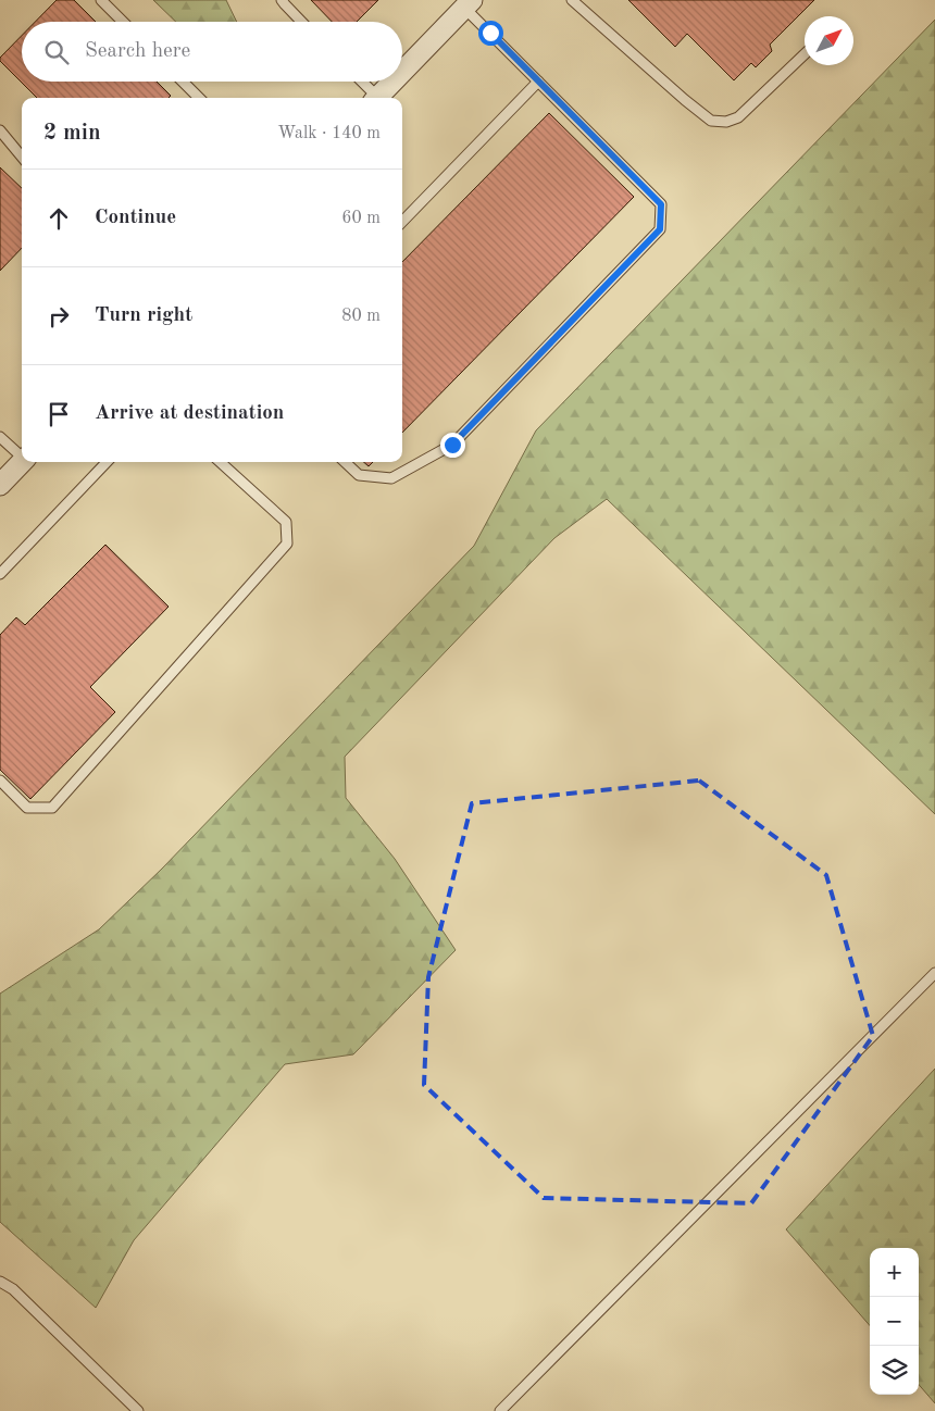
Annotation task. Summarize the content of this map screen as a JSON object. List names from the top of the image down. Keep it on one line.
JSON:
{"north":"top right","page":{"search":"Search here","heading":["2 min","Walk · 140 m"],"list":[["Continue","60 m"],["Turn right","80 m"],"Arrive at destination"],"map_buttons":["+","−"]}}
